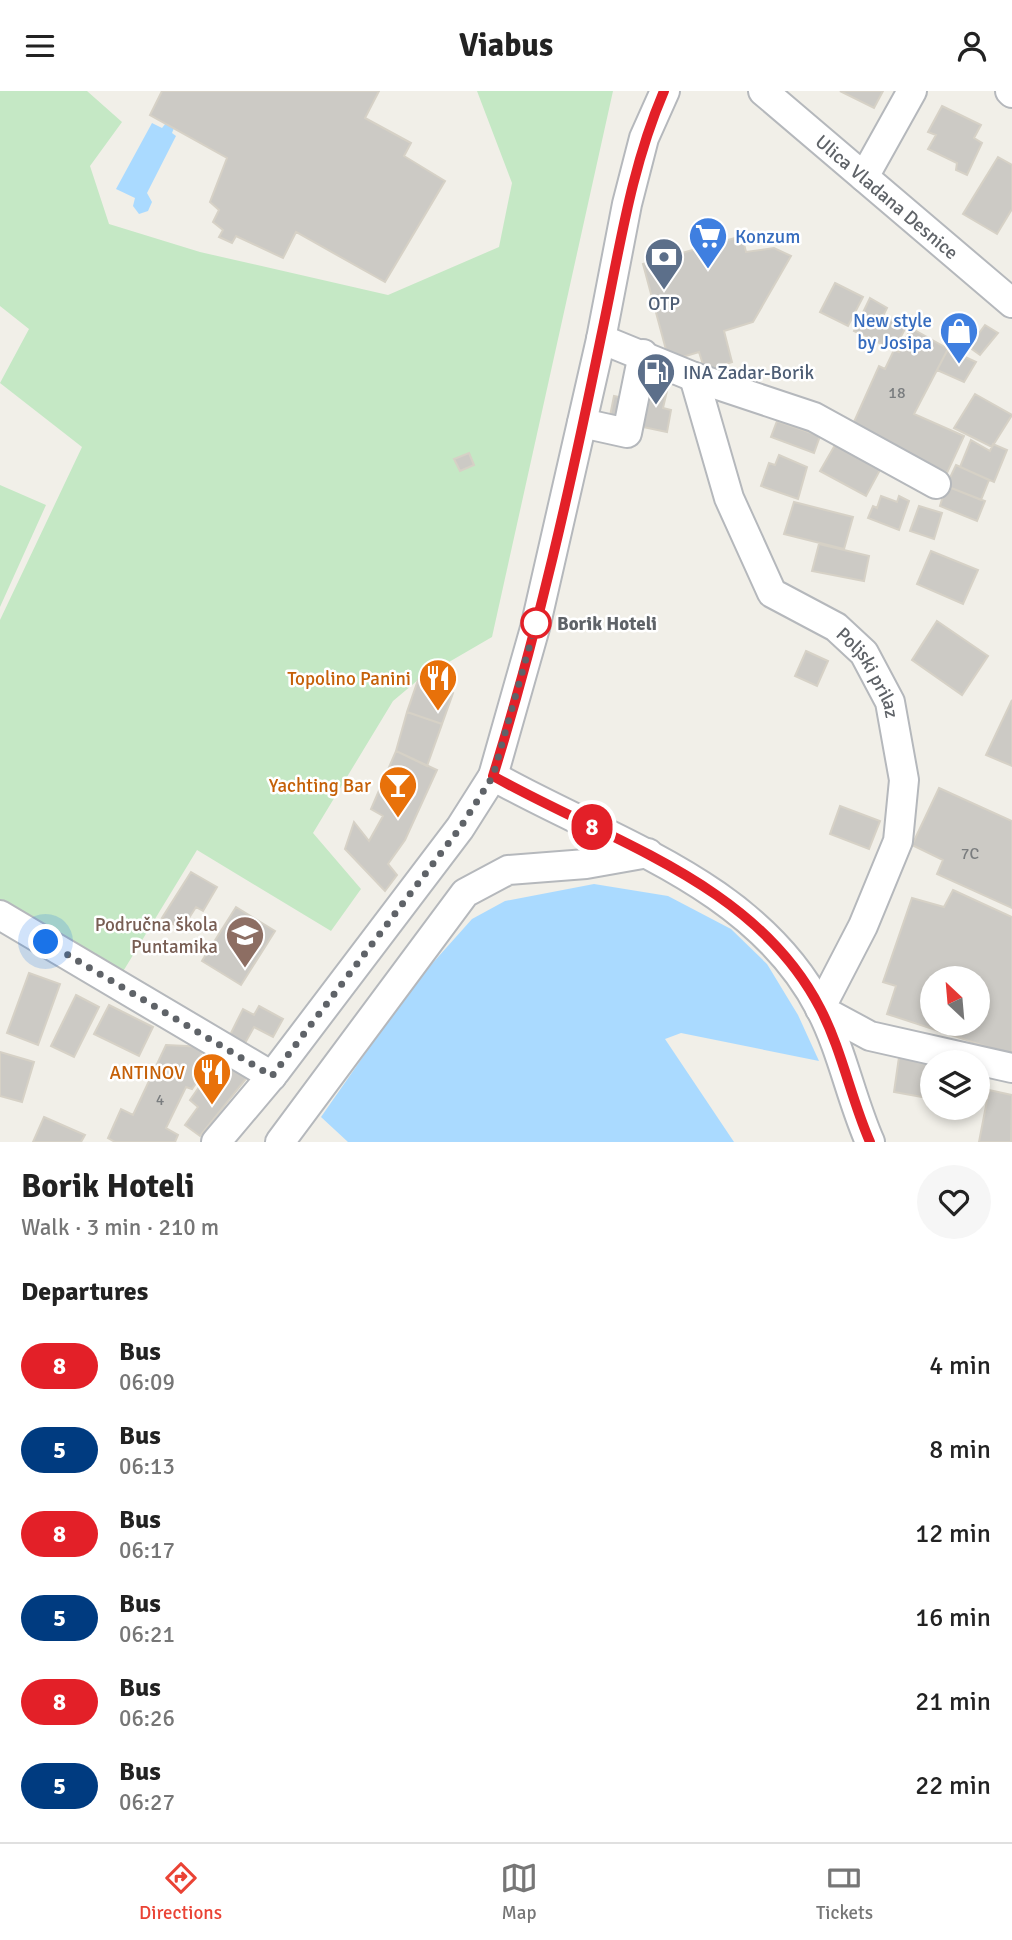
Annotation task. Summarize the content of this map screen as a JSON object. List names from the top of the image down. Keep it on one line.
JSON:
{"streets":{"street":["Ulica Vladana Desnice","Poljski prilaz"]},"places":{"supermarket":["Konzum"],"bank":["OTP"],"shop":["New style by Josipa"],"fuel station":["INA Zadar-Borik"],"other":["Borik Hoteli"],"restaurant":["Topolino Panini","ANTINOV"],"bar":["Yachting Bar"],"school or university":["Područna škola Puntamika"]},"lines":["bus line 8"],"house_numbers":["18","7C","4"],"north":"top left","page":{"header":"Viabus","on_map":"8","heading":[["Borik Hoteli","Walk · 3 min · 210 m"],"Departures"],"list":[{"mark":"8","name":"Bus","note":"06:09","value":"4 min"},{"mark":"5","name":"Bus","note":"06:13","value":"8 min"},{"mark":"8","name":"Bus","note":"06:17","value":"12 min"},{"mark":"5","name":"Bus","note":"06:21","value":"16 min"},{"mark":"8","name":"Bus","note":"06:26","value":"21 min"},{"mark":"5","name":"Bus","note":"06:27","value":"22 min"}],"tabs":["Directions","Map","Tickets"]}}
